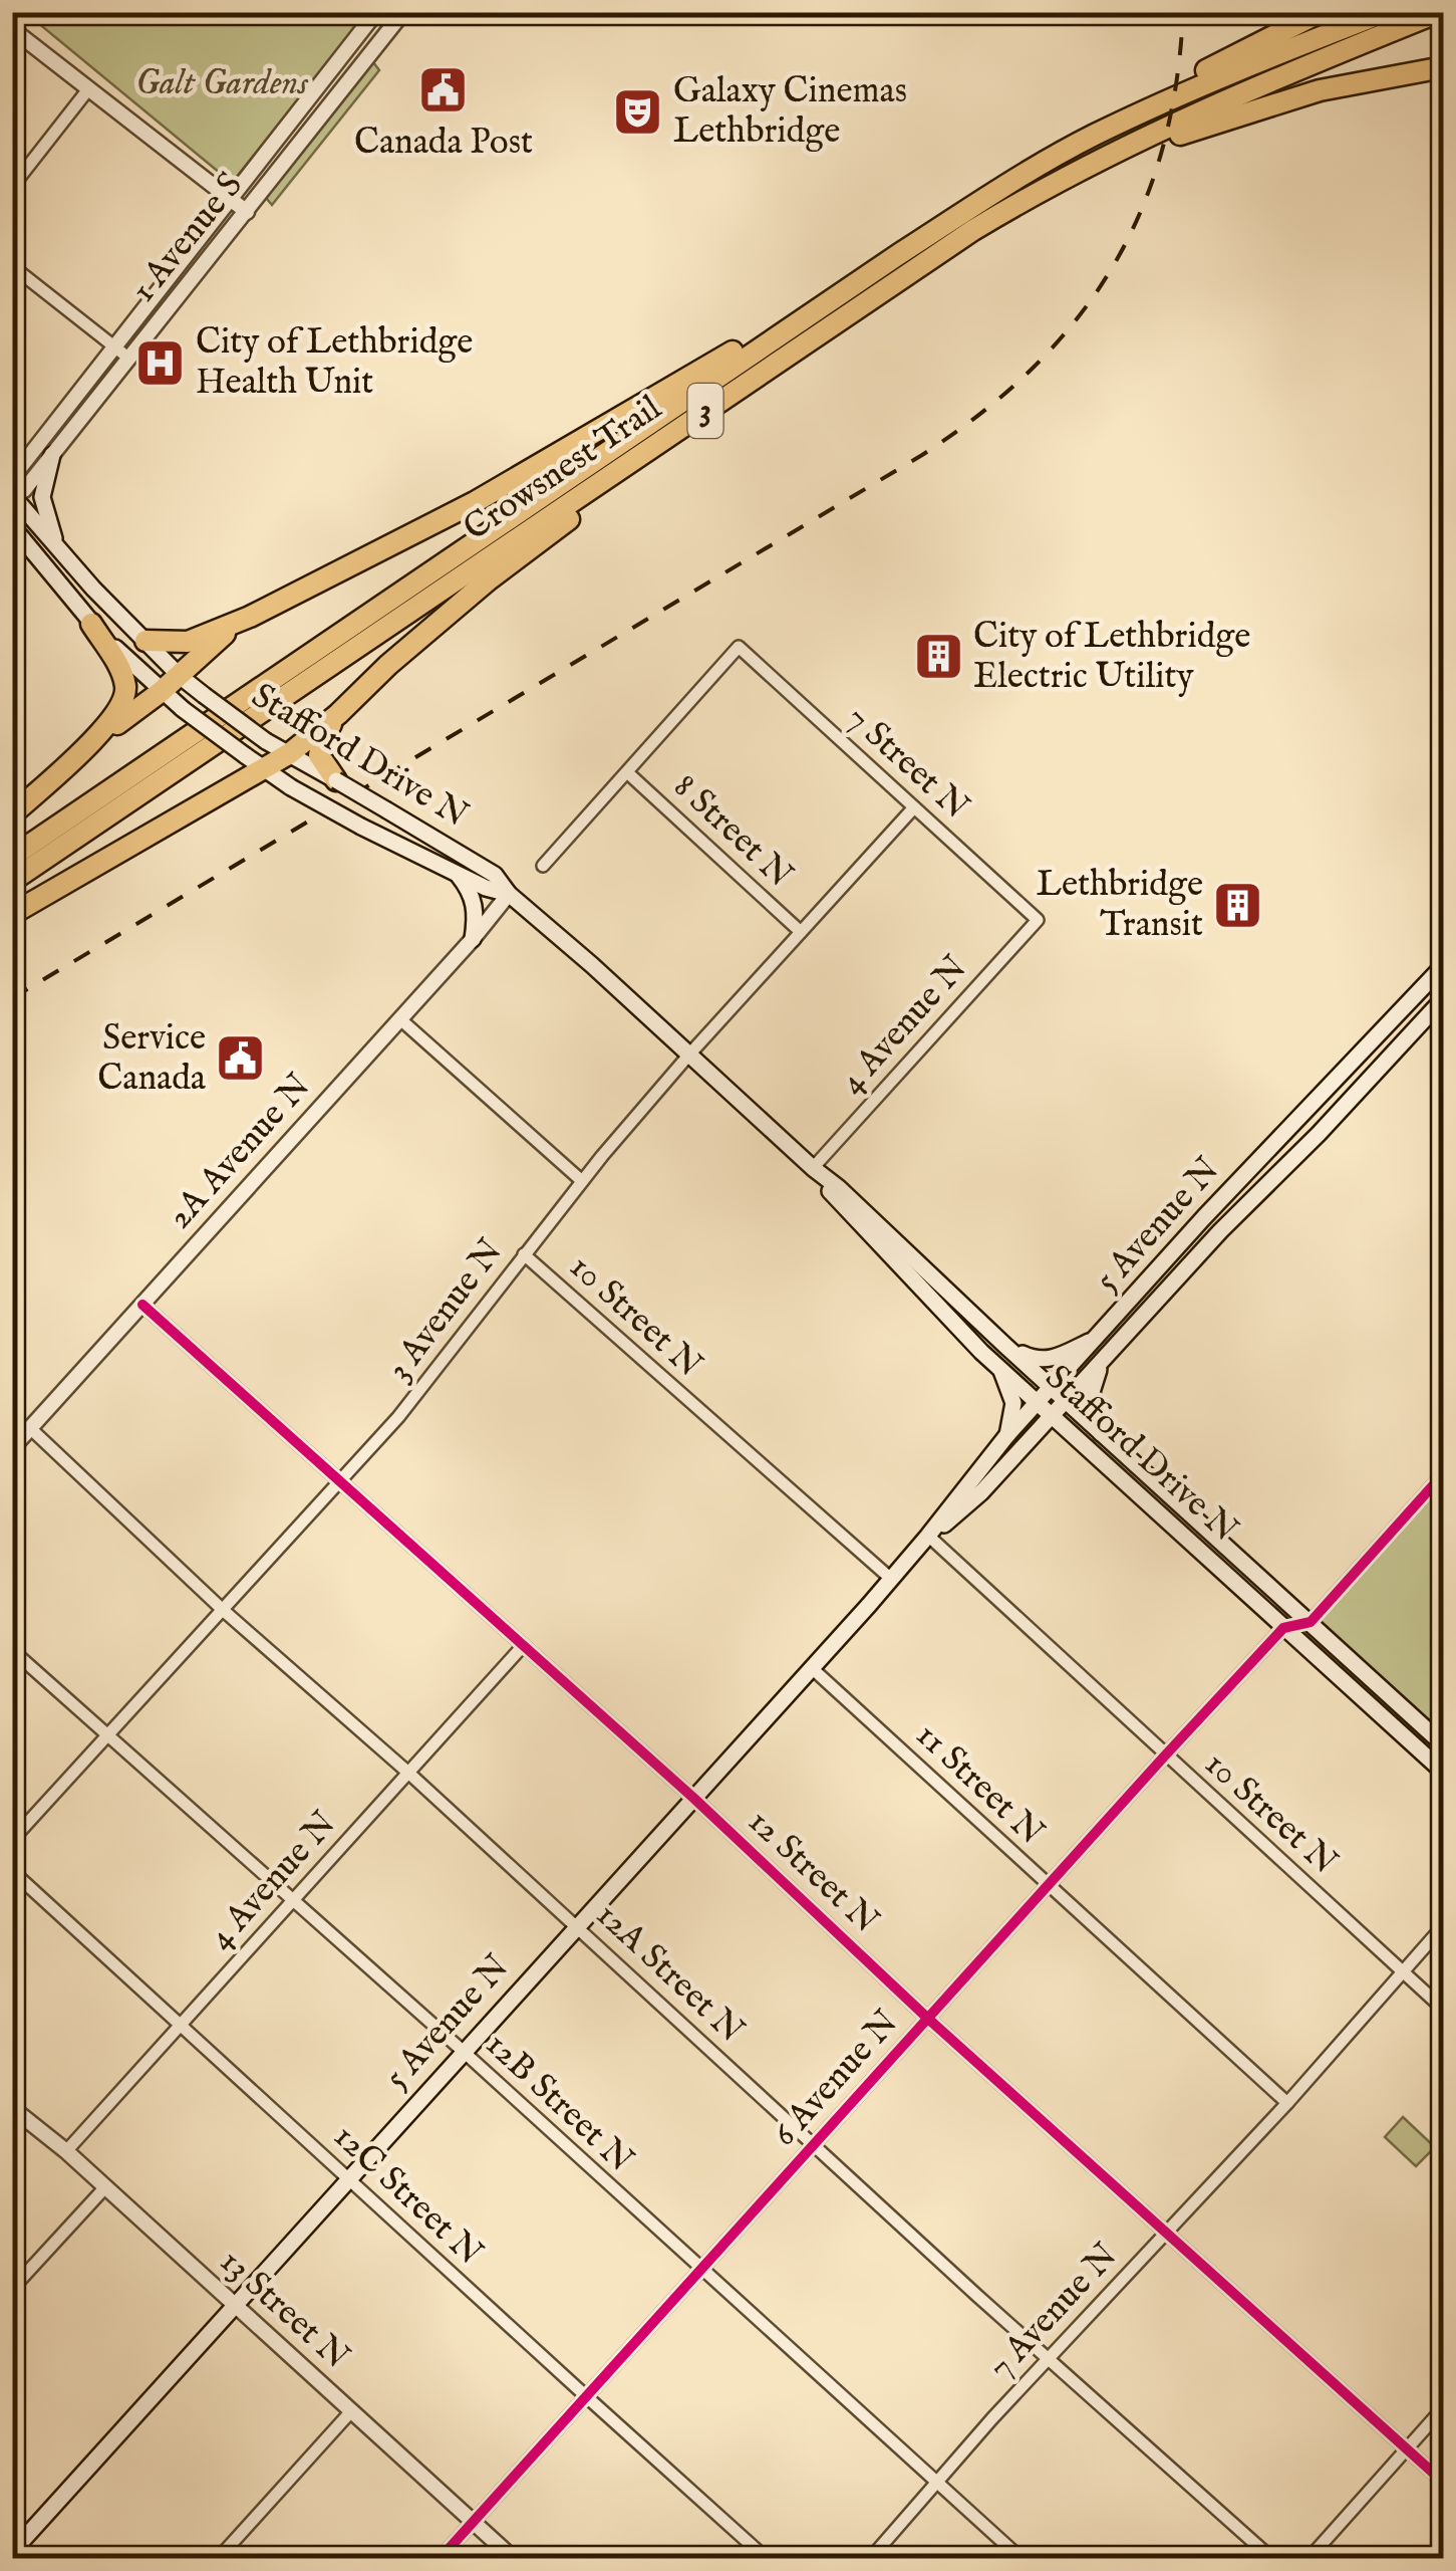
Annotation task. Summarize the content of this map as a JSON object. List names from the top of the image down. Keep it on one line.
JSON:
{"streets":{"highway":["3","Crowsnest Trail"],"main road":["Stafford Drive N","5 Avenue N"],"street":["1 Avenue S","7 Street N","8 Street N","4 Avenue N","2A Avenue N","3 Avenue N","10 Street N","11 Street N","12 Street N","12A Street N","6 Avenue N","12B Street N","12C Street N","13 Street N","7 Avenue N"]},"crossings":[["1 Avenue S","Stafford Drive N"],["Stafford Drive N","4 Avenue N"],["Stafford Drive N","2A Avenue N"],["Stafford Drive N","5 Avenue N"],["Stafford Drive N","3 Avenue N"],["Stafford Drive N","6 Avenue N"],["7 Street N","8 Street N"],["7 Street N","4 Avenue N"],["7 Street N","3 Avenue N"],["8 Street N","3 Avenue N"],["4 Avenue N","12 Street N"],["4 Avenue N","12A Street N"],["4 Avenue N","12B Street N"],["4 Avenue N","12C Street N"],["4 Avenue N","13 Street N"],["2A Avenue N","12 Street N"],["2A Avenue N","12A Street N"],["5 Avenue N","10 Street N"],["5 Avenue N","11 Street N"],["5 Avenue N","12 Street N"],["5 Avenue N","12A Street N"],["5 Avenue N","12B Street N"],["5 Avenue N","12C Street N"],["5 Avenue N","13 Street N"],["3 Avenue N","10 Street N"],["3 Avenue N","12 Street N"],["3 Avenue N","12A Street N"],["3 Avenue N","12B Street N"],["10 Street N","6 Avenue N"],["10 Street N","7 Avenue N"],["11 Street N","6 Avenue N"],["11 Street N","7 Avenue N"],["12 Street N","6 Avenue N"],["12 Street N","7 Avenue N"],["12A Street N","6 Avenue N"],["12A Street N","7 Avenue N"],["6 Avenue N","12B Street N"],["6 Avenue N","12C Street N"],["6 Avenue N","13 Street N"],["12B Street N","7 Avenue N"]],"parks":["Galt Gardens"],"places":{"public building":["Canada Post","Service Canada"],"theatre":["Galaxy Cinemas Lethbridge"],"hospital":["City of Lethbridge Health Unit"],"building":["City of Lethbridge Electric Utility","Lethbridge Transit"]}}
